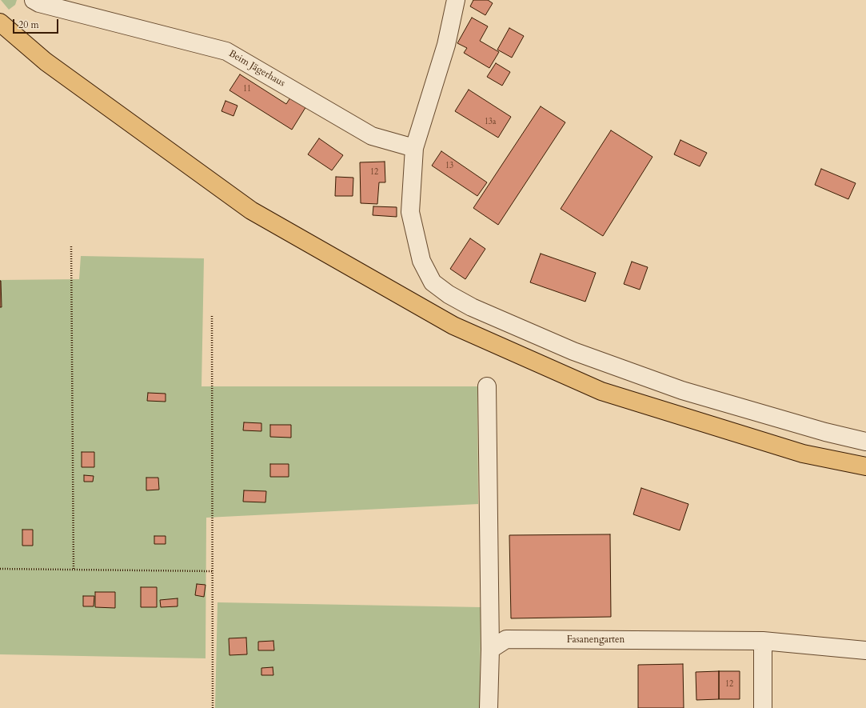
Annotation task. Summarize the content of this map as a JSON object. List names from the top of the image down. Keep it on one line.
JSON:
{"streets":{"street":["Beim Jägerhaus","Fasanengarten"]},"house_numbers":["11","13a","13","12","12"],"scale_bar":"20 m"}
